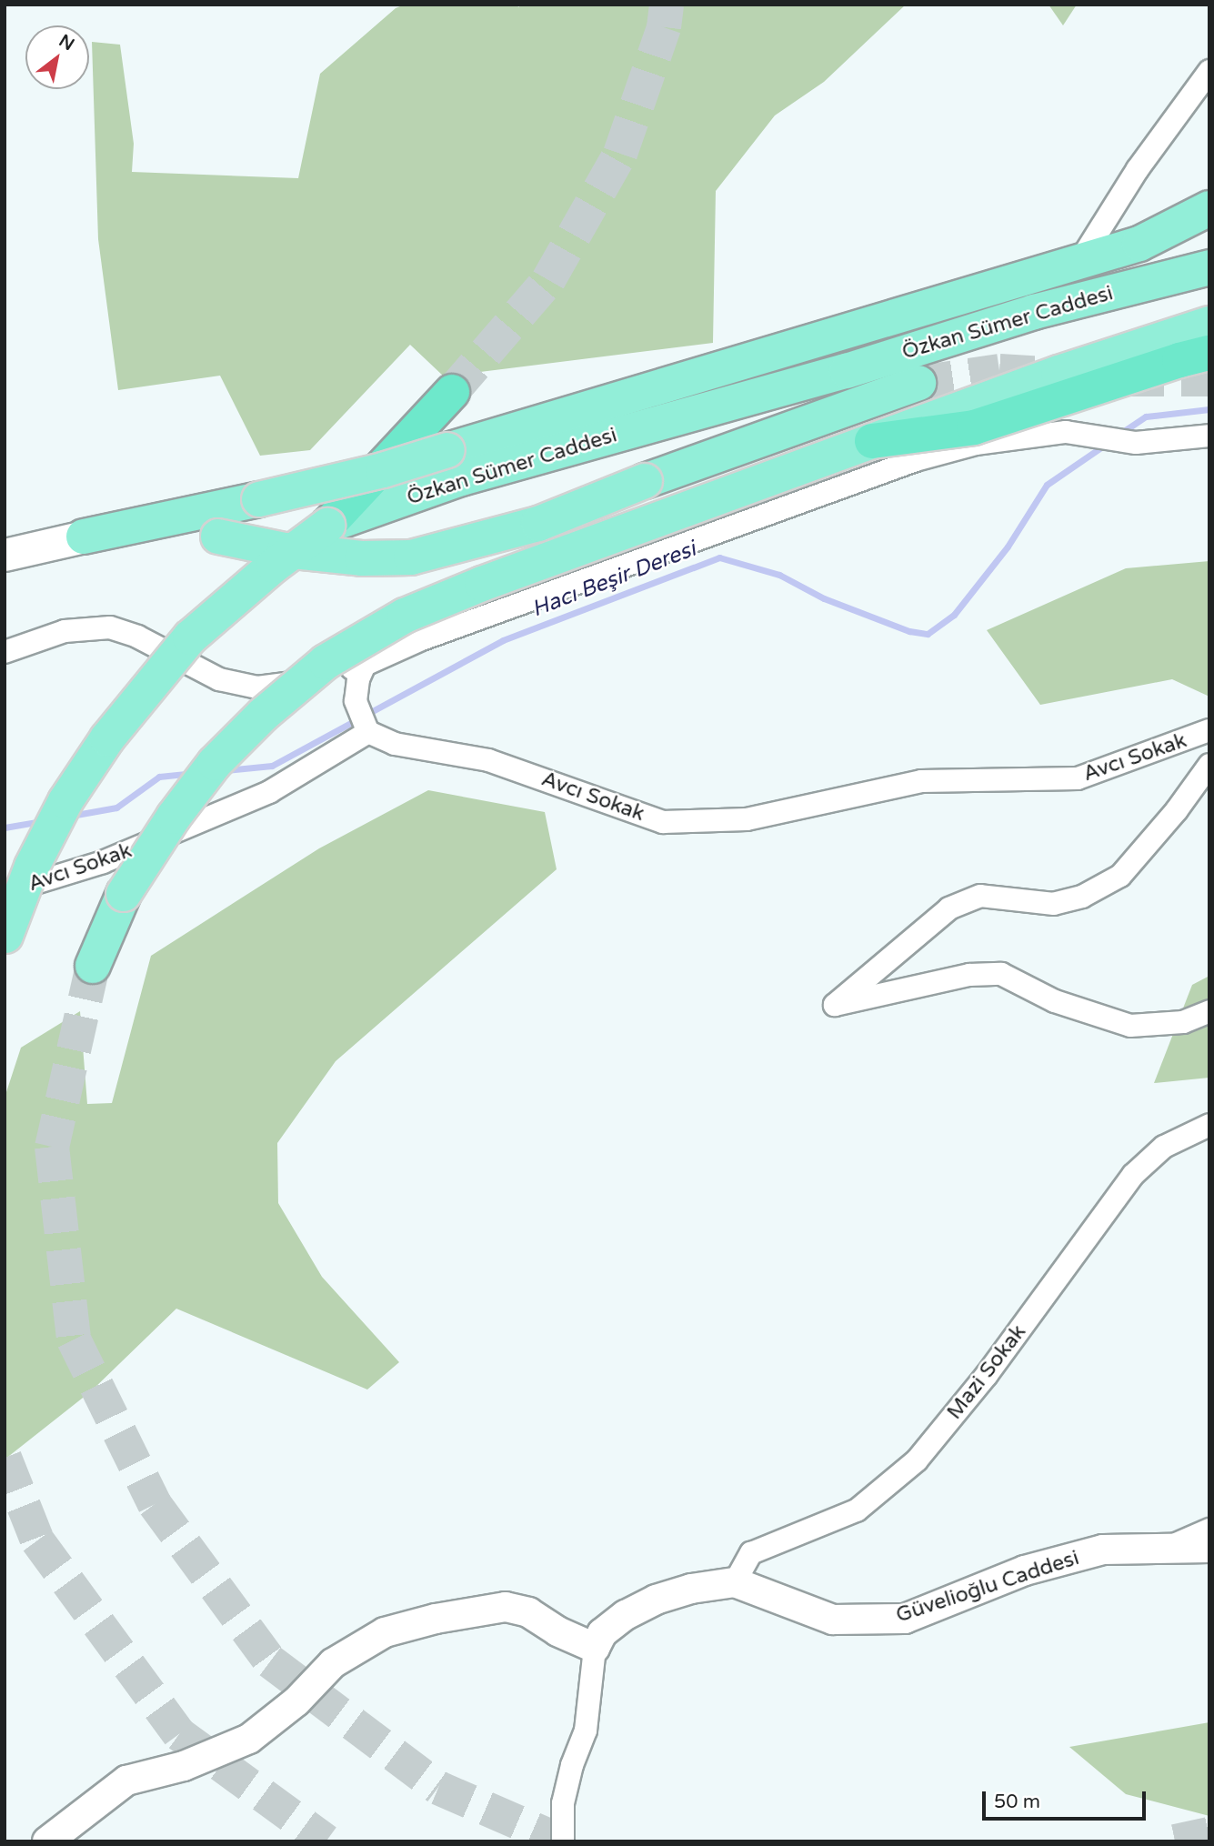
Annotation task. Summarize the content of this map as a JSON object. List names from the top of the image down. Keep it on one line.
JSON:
{"streets":{"main road":["Özkan Sümer Caddesi"],"street":["Avcı Sokak","Mazi Sokak","Güvelioğlu Caddesi"]},"crossings":[["Mazi Sokak","Güvelioğlu Caddesi"]],"water":["Hacı Beşir Deresi"],"scale_bar":"50 m","north":"top right"}
